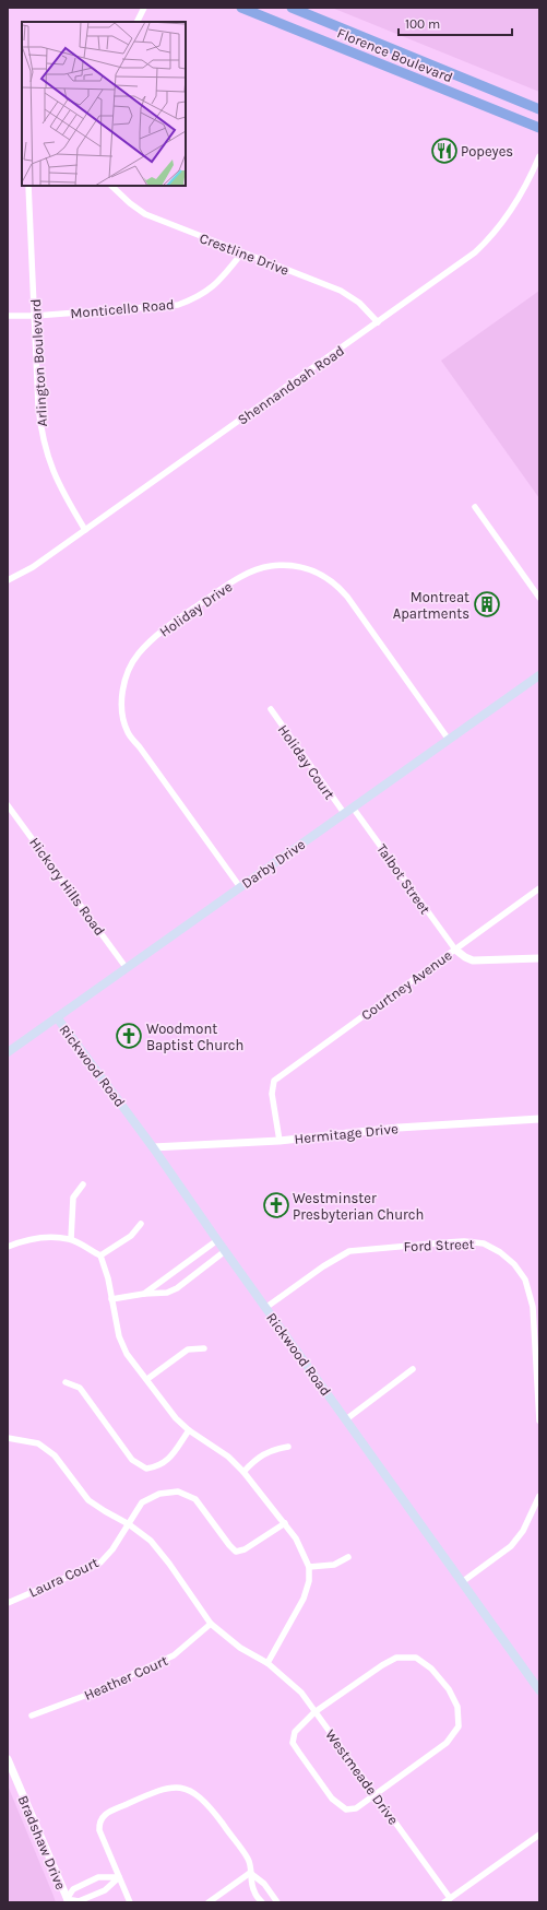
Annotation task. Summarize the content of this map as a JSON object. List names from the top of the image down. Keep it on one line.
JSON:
{"streets":{"highway":["Florence Boulevard"],"main road":["Darby Drive","Rickwood Road"],"street":["Crestline Drive","Monticello Road","Arlington Boulevard","Shennandoah Road","Holiday Drive","Holiday Court","Talbot Street","Hickory Hills Road","Courtney Avenue","Hermitage Drive","Ford Street","Laura Court","Heather Court","Westmeade Drive","Bradshaw Drive"]},"crossings":[["Crestline Drive","Monticello Road"],["Crestline Drive","Shennandoah Road"],["Monticello Road","Arlington Boulevard"],["Arlington Boulevard","Shennandoah Road"],["Holiday Drive","Darby Drive"],["Holiday Court","Darby Drive"],["Darby Drive","Talbot Street"],["Darby Drive","Hickory Hills Road"],["Darby Drive","Rickwood Road"],["Talbot Street","Courtney Avenue"],["Courtney Avenue","Hermitage Drive"],["Rickwood Road","Hermitage Drive"],["Rickwood Road","Ford Street"],["Laura Court","Westmeade Drive"],["Heather Court","Westmeade Drive"]],"places":{"restaurant":["Popeyes"],"building":["Montreat Apartments"],"church":["Woodmont Baptist Church","Westminster Presbyterian Church"]},"scale_bar":"100 m"}
